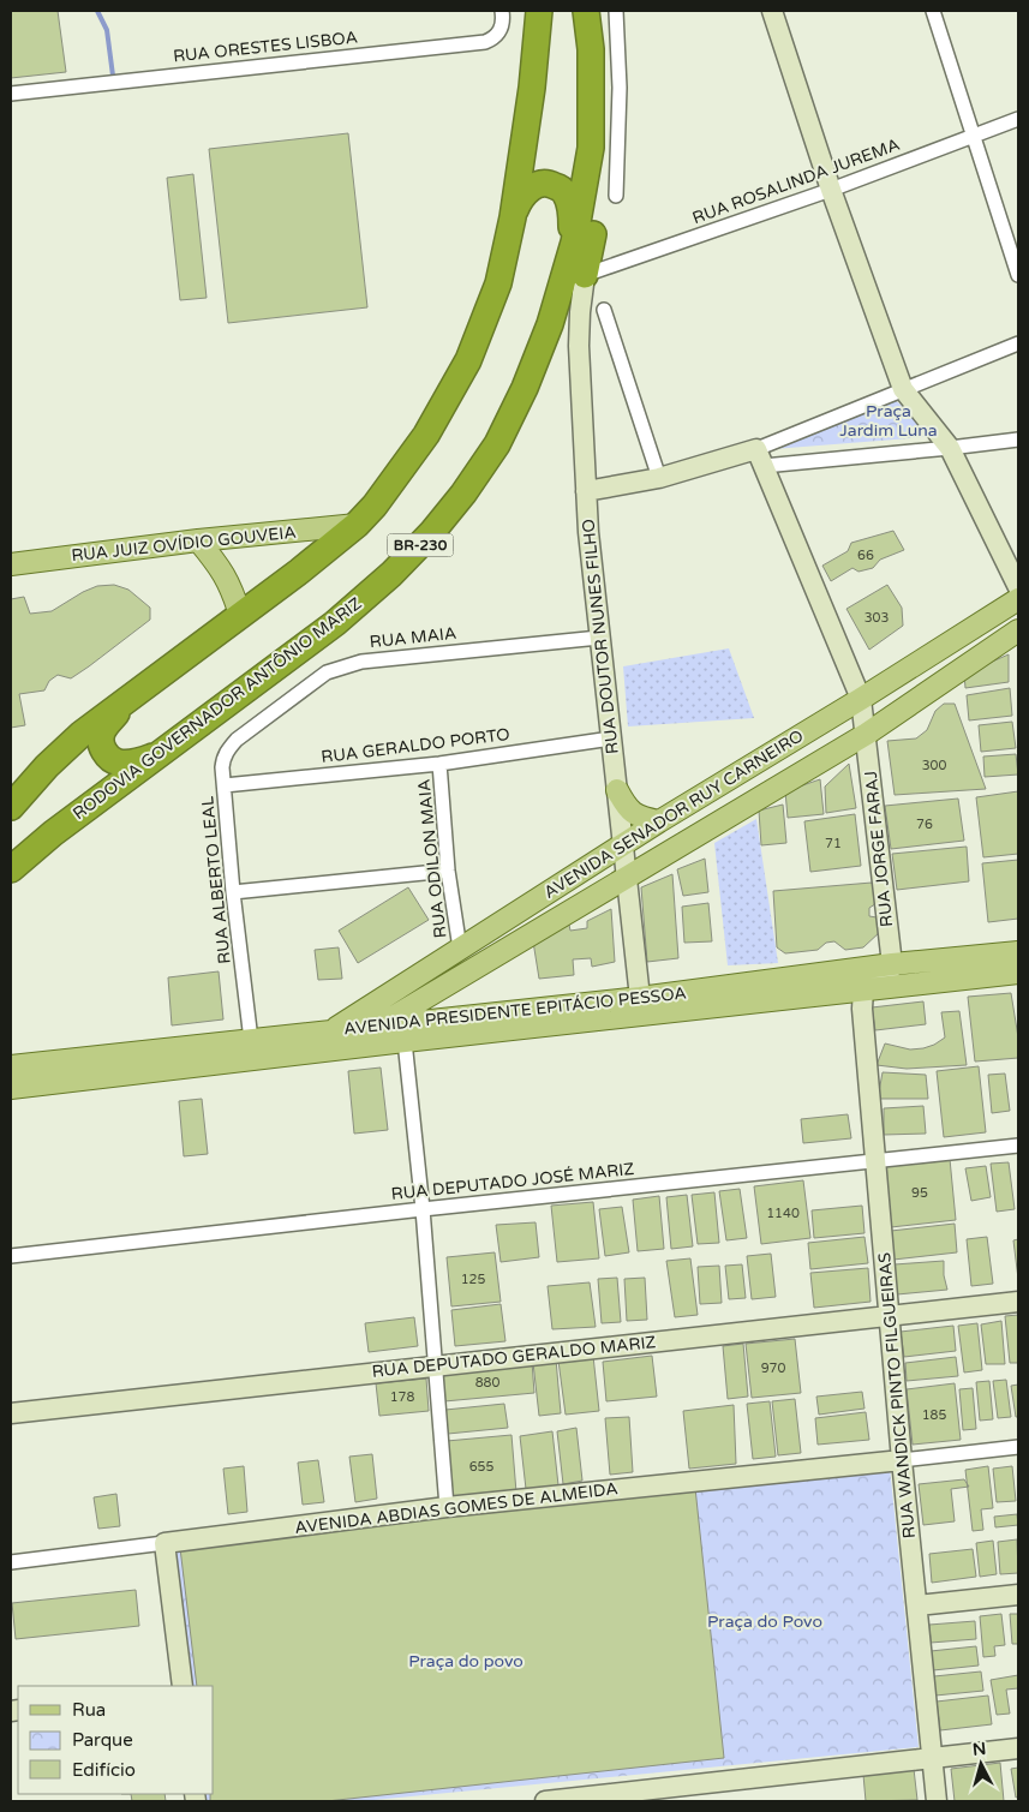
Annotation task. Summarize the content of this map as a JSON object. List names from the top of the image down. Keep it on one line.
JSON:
{"streets":{"highway":["BR-230","RODOVIA GOVERNADOR ANTÔNIO MARIZ"],"main road":["RUA JUIZ OVÍDIO GOUVEIA","AVENIDA SENADOR RUY CARNEIRO","AVENIDA PRESIDENTE EPITÁCIO PESSOA"],"street":["RUA ORESTES LISBOA","RUA ROSALINDA JUREMA","RUA DOUTOR NUNES FILHO","RUA MAIA","RUA GERALDO PORTO","RUA JORGE FARAJ","RUA ODILON MAIA","RUA ALBERTO LEAL","RUA DEPUTADO JOSÉ MARIZ","RUA DEPUTADO GERALDO MARIZ","RUA WANDICK PINTO FILGUEIRAS","AVENIDA ABDIAS GOMES DE ALMEIDA"]},"crossings":[["RUA ROSALINDA JUREMA","RUA DOUTOR NUNES FILHO"],["RUA ROSALINDA JUREMA","RODOVIA GOVERNADOR ANTÔNIO MARIZ"],["RUA DOUTOR NUNES FILHO","RUA MAIA"],["RUA DOUTOR NUNES FILHO","RODOVIA GOVERNADOR ANTÔNIO MARIZ"],["RUA DOUTOR NUNES FILHO","RUA GERALDO PORTO"],["RUA DOUTOR NUNES FILHO","AVENIDA SENADOR RUY CARNEIRO"],["RUA DOUTOR NUNES FILHO","AVENIDA PRESIDENTE EPITÁCIO PESSOA"],["RUA MAIA","RUA ALBERTO LEAL"],["RUA GERALDO PORTO","RUA ODILON MAIA"],["RUA GERALDO PORTO","RUA ALBERTO LEAL"],["AVENIDA SENADOR RUY CARNEIRO","RUA JORGE FARAJ"],["AVENIDA SENADOR RUY CARNEIRO","RUA ODILON MAIA"],["AVENIDA SENADOR RUY CARNEIRO","AVENIDA PRESIDENTE EPITÁCIO PESSOA"],["RUA JORGE FARAJ","AVENIDA PRESIDENTE EPITÁCIO PESSOA"],["RUA ALBERTO LEAL","AVENIDA PRESIDENTE EPITÁCIO PESSOA"],["AVENIDA PRESIDENTE EPITÁCIO PESSOA","RUA WANDICK PINTO FILGUEIRAS"],["RUA DEPUTADO JOSÉ MARIZ","RUA WANDICK PINTO FILGUEIRAS"],["RUA DEPUTADO GERALDO MARIZ","RUA WANDICK PINTO FILGUEIRAS"],["RUA WANDICK PINTO FILGUEIRAS","AVENIDA ABDIAS GOMES DE ALMEIDA"]],"parks":["Praça Jardim Luna","Praça do Povo","Praça do povo"],"house_numbers":["66","303","300","76","71","95","1140","125","970","880","178","185","655"],"legend":["Rua","Parque","Edifício"],"north":"top"}
